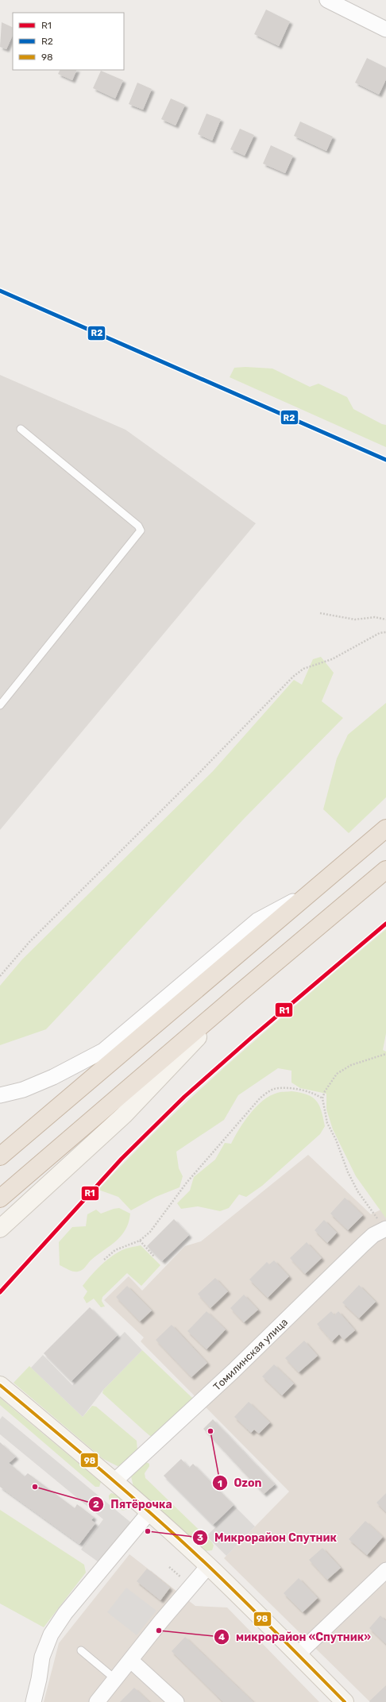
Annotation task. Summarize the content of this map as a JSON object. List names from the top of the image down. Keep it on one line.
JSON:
{"streets":{"street":["Томилинская улица"]},"places":["Ozon","Пятёрочка","Микрорайон Спутник","микрорайон «Спутник»"],"lines":["transit line R2","transit line R1","transit line 98"],"legend":["R1","R2","98"]}
